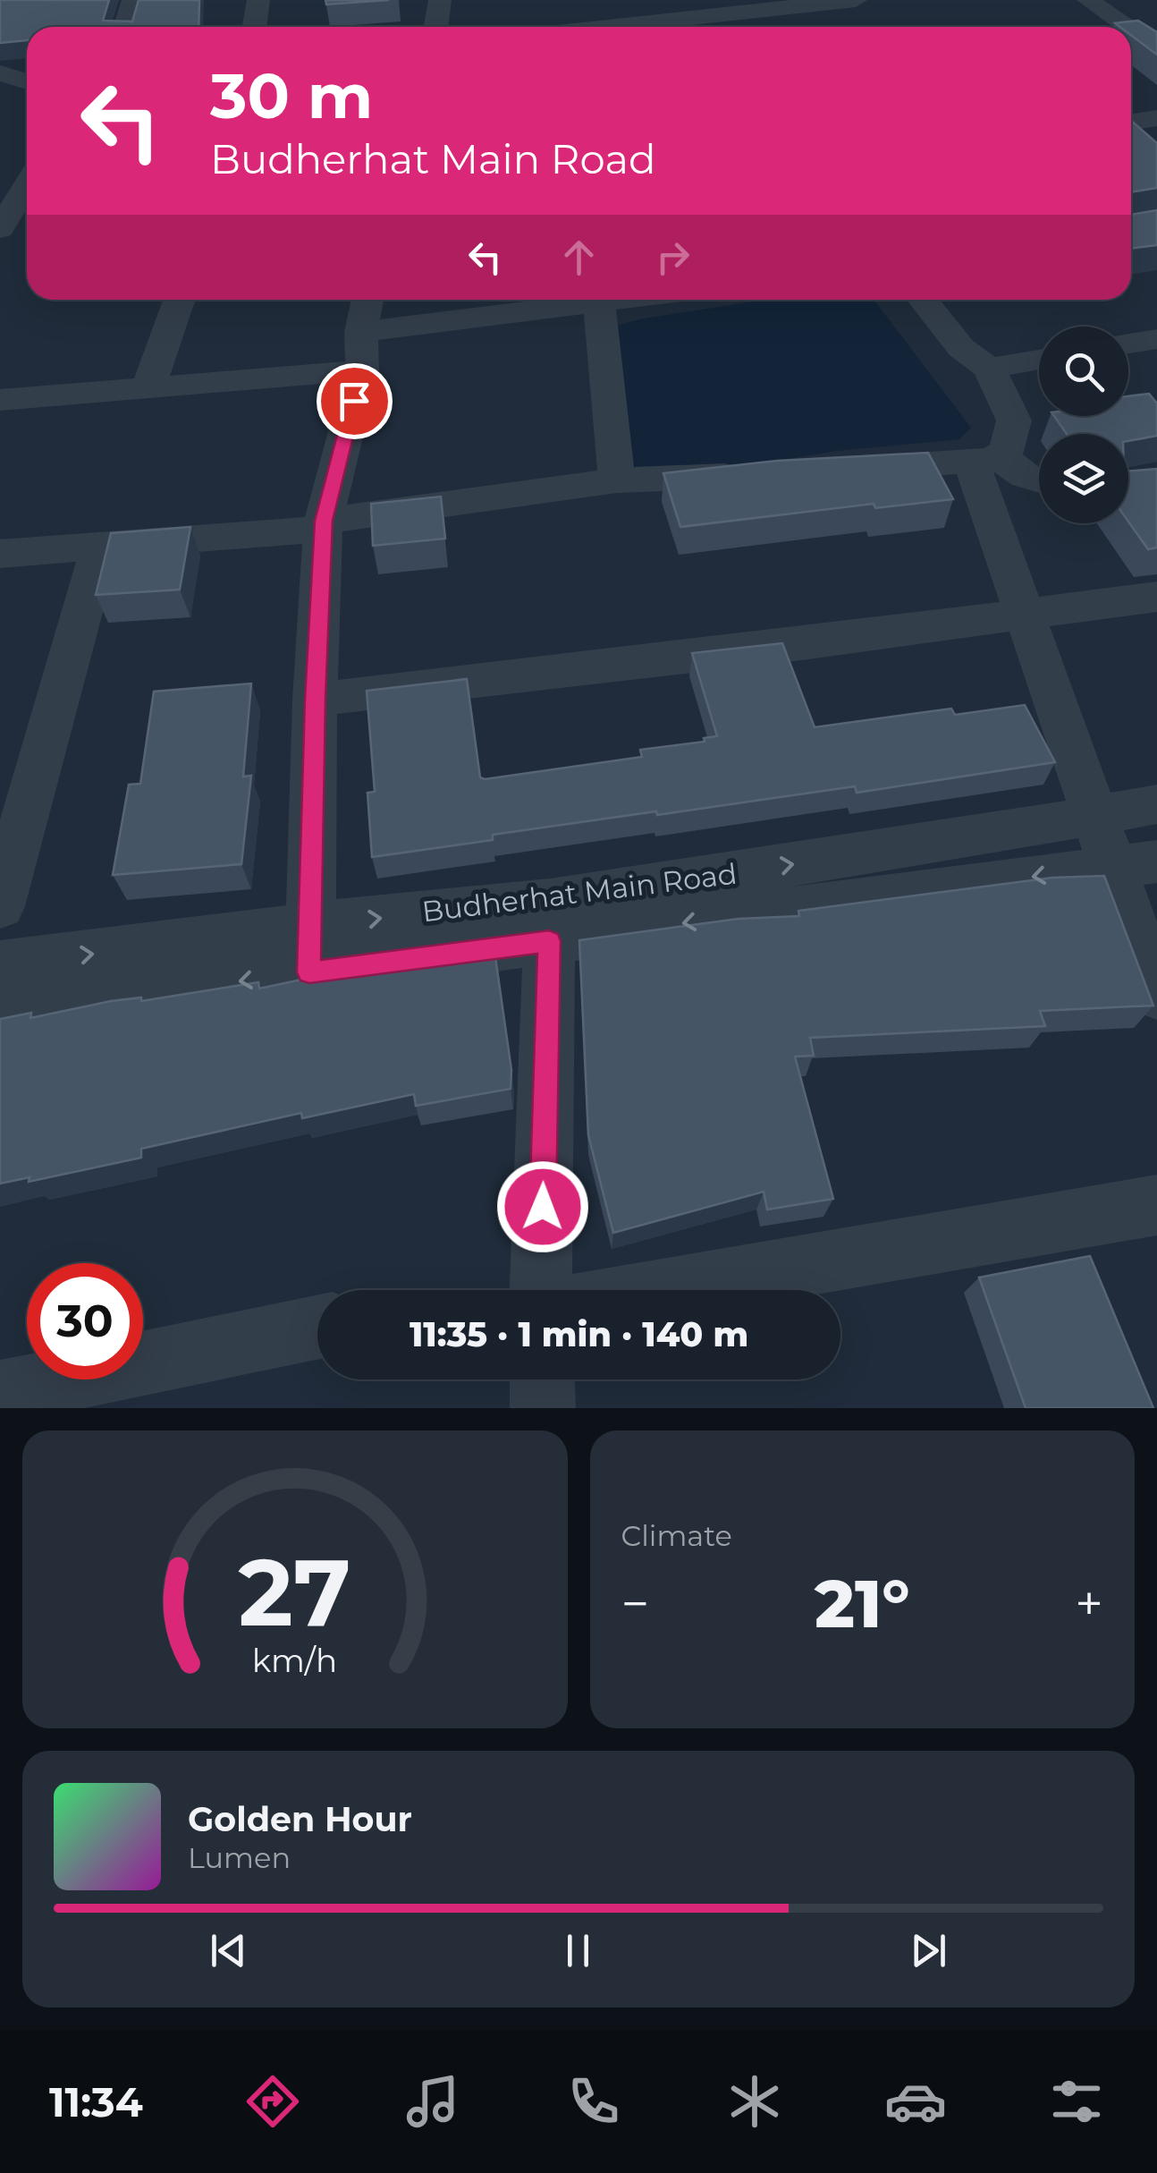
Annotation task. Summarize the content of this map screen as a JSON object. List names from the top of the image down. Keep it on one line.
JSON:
{"streets":{"street":["Budherhat Main Road"]},"page":{"turn":["30 m","Budherhat Main Road"],"limit":"30","trip":"11:35 · 1 min · 140 m","tile":"Climate","heat":["−","21°","+"],"song":["Golden Hour","Lumen"],"tabs":"11:34","gauge":["27","km/h"]}}
